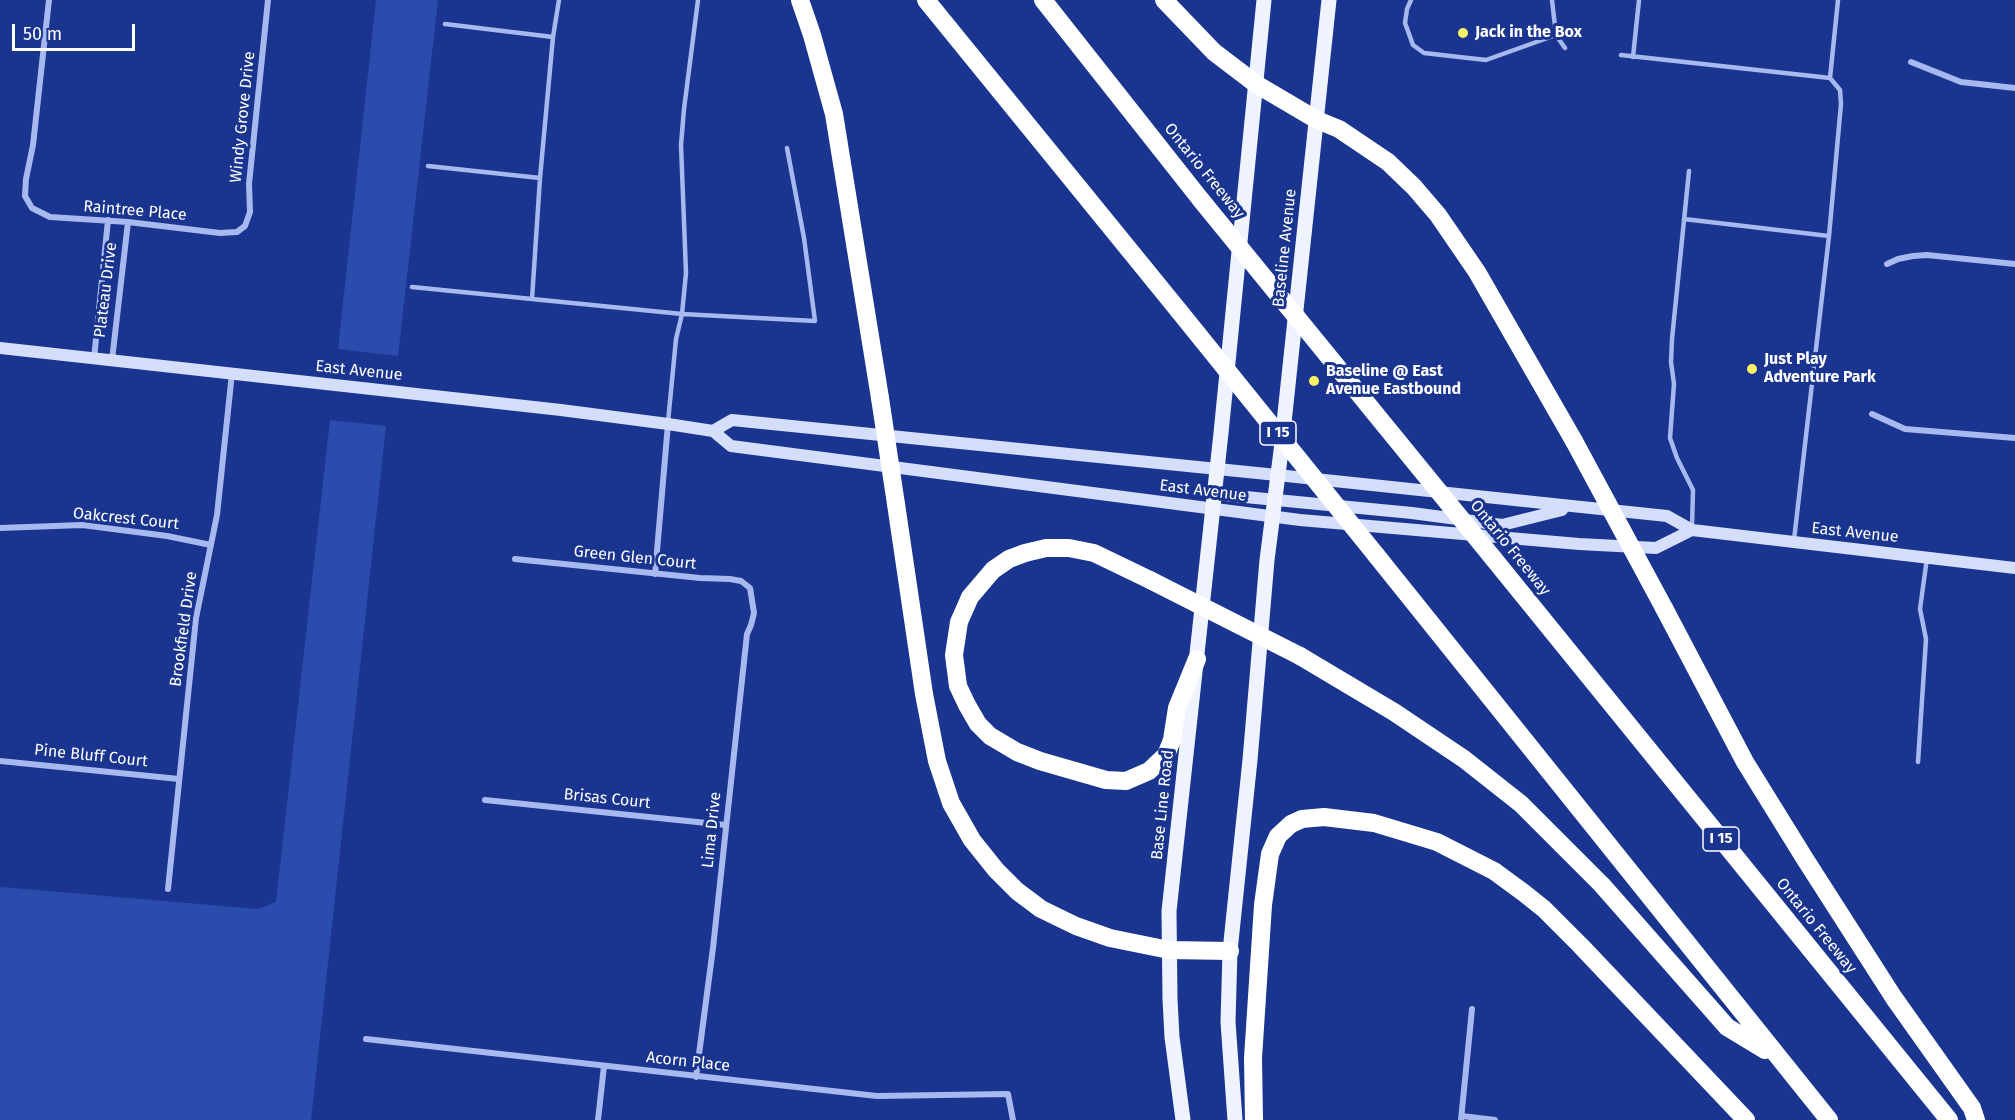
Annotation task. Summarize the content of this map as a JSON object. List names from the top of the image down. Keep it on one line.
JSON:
{"streets":{"highway":["Ontario Freeway","I 15"],"main road":["Baseline Avenue","East Avenue","Base Line Road"],"street":["Windy Grove Drive","Raintree Place","Plateau Drive","Oakcrest Court","Green Glen Court","Brookfield Drive","Pine Bluff Court","Brisas Court","Lima Drive","Acorn Place"]},"crossings":[["Windy Grove Drive","Raintree Place"],["Raintree Place","Plateau Drive"],["Baseline Avenue","East Avenue"],["Plateau Drive","East Avenue"],["East Avenue","Brookfield Drive"],["East Avenue","Base Line Road"],["Oakcrest Court","Brookfield Drive"],["Green Glen Court","Lima Drive"],["Brookfield Drive","Pine Bluff Court"],["Brisas Court","Lima Drive"],["Lima Drive","Acorn Place"]],"places":["Jack in the Box","Just Play Adventure Park","Baseline @ East Avenue Eastbound"],"scale_bar":"50 m"}
